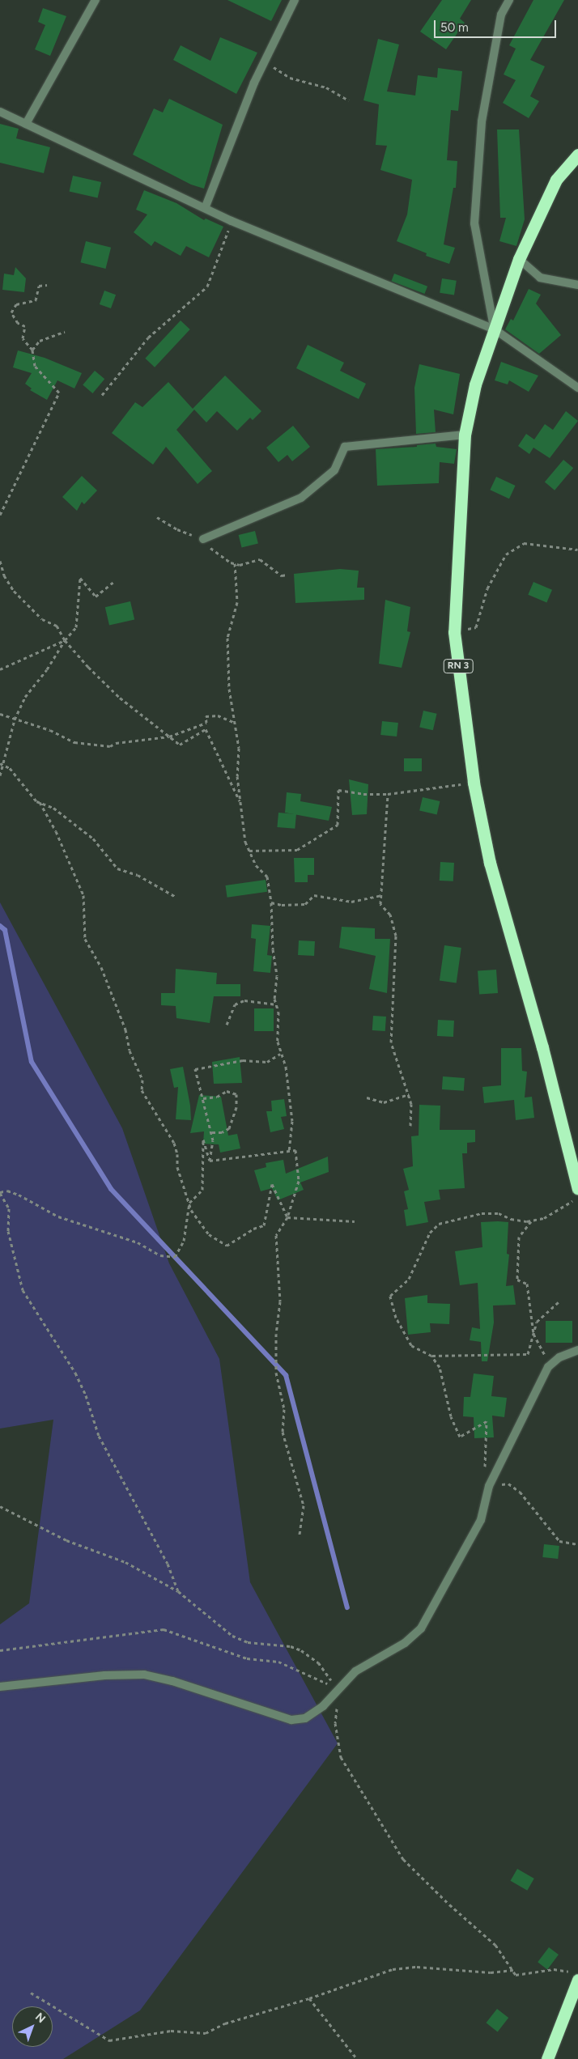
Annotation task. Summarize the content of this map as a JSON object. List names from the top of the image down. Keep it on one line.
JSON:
{"streets":{"highway":["RN 3"]},"scale_bar":"50 m","north":"top right"}
